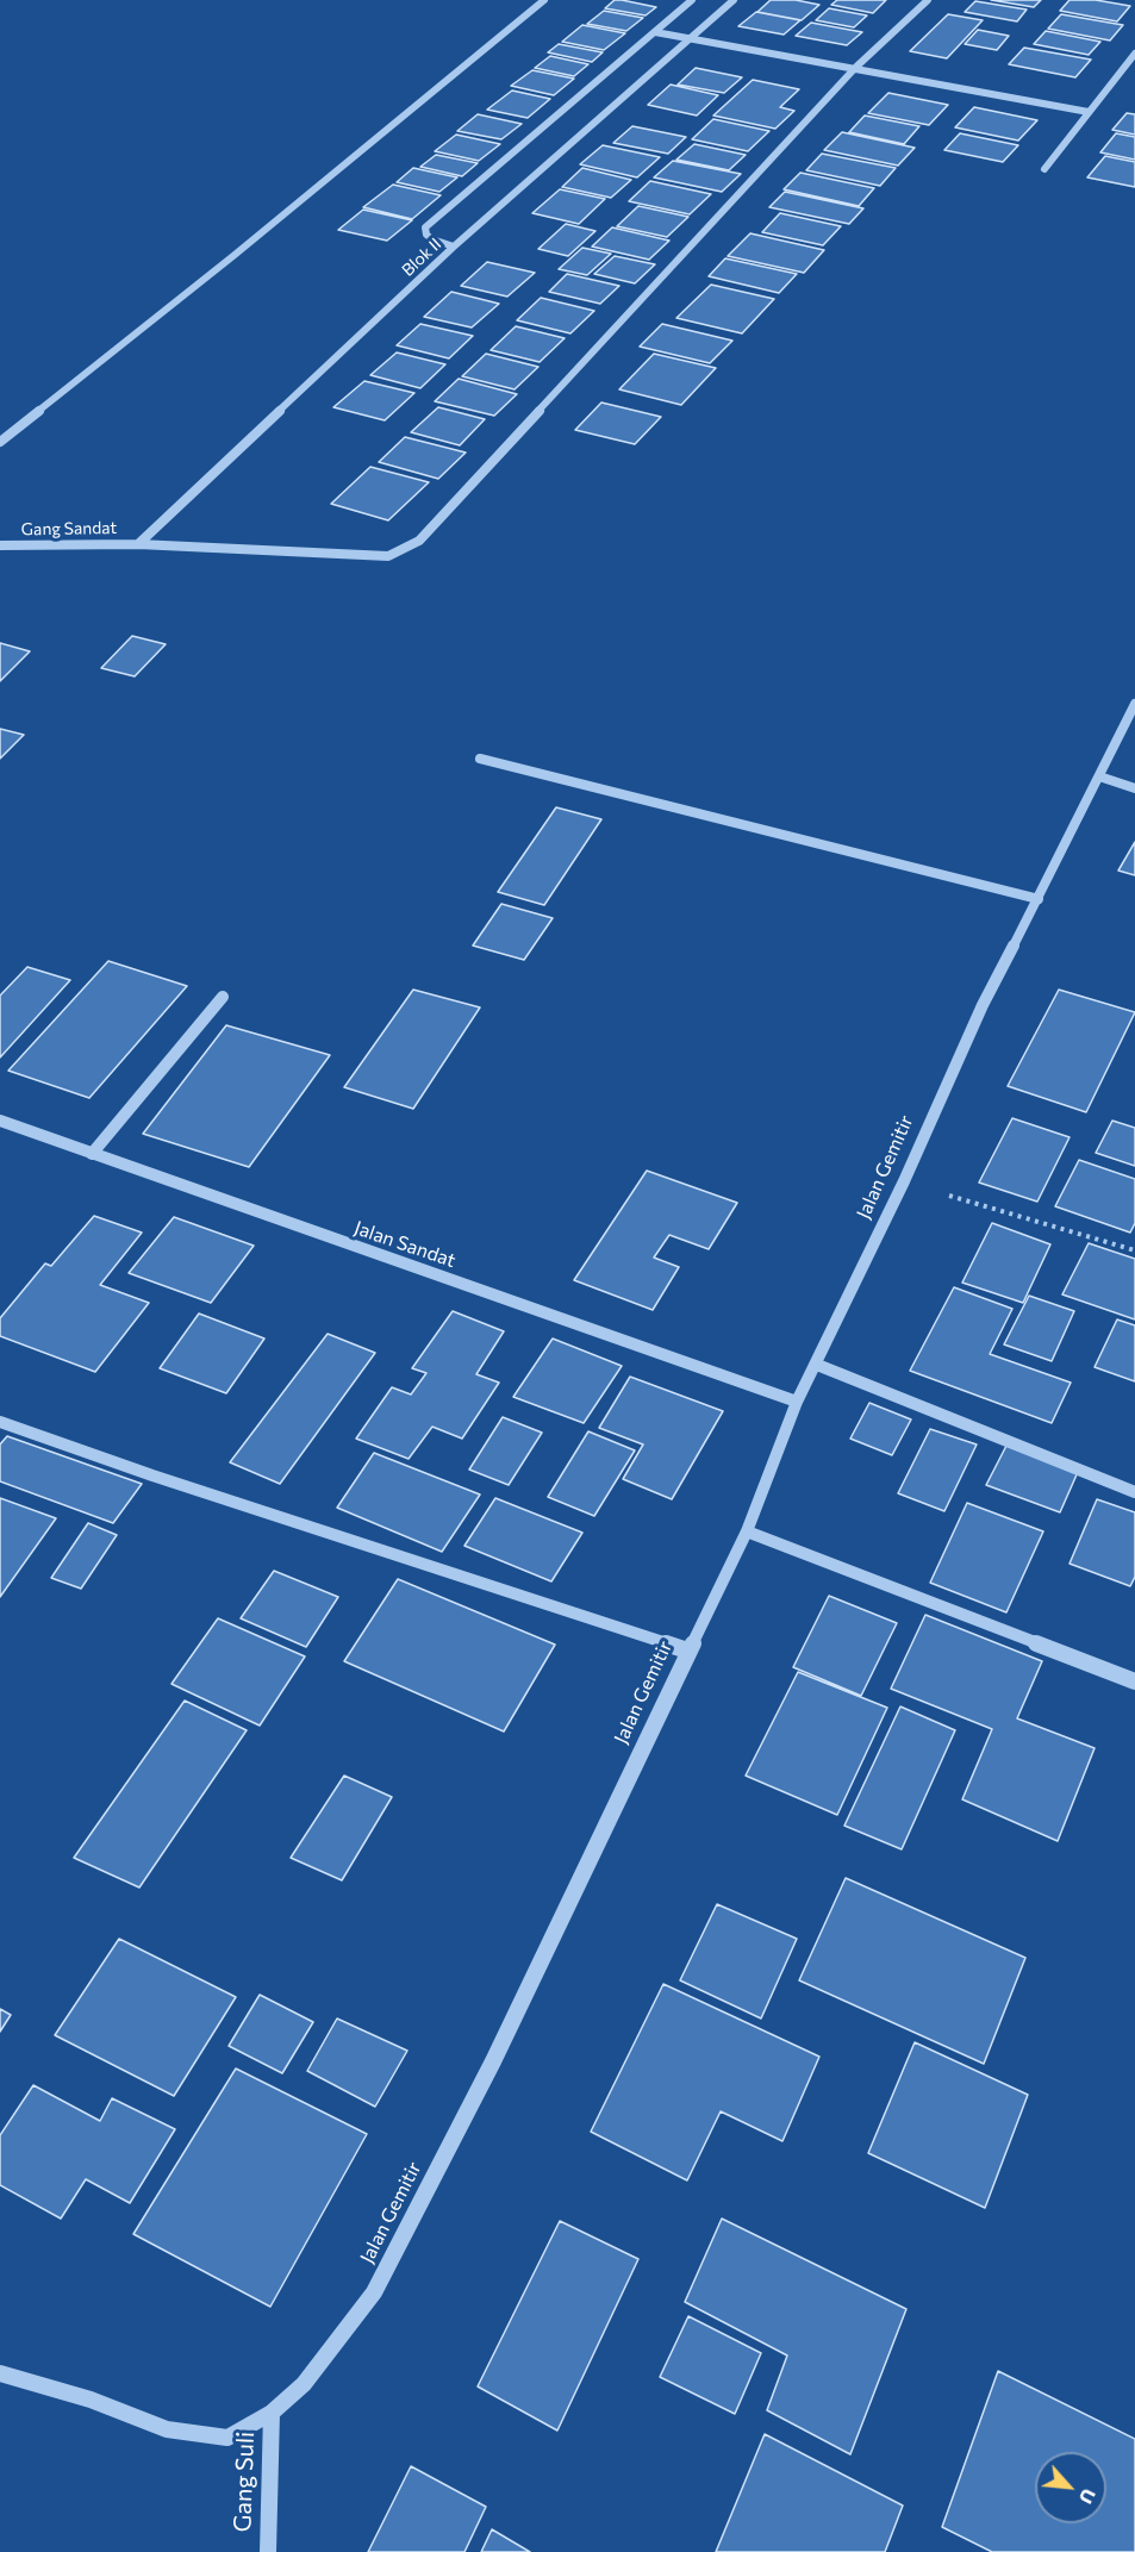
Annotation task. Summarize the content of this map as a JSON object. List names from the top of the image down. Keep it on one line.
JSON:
{"streets":{"street":["Blok II","Gang Sandat","Jalan Gemitir","Jalan Sandat","Gang Suli"]},"crossings":[["Blok II","Gang Sandat"],["Jalan Gemitir","Jalan Sandat"],["Jalan Gemitir","Gang Suli"]],"north":"bottom right"}
